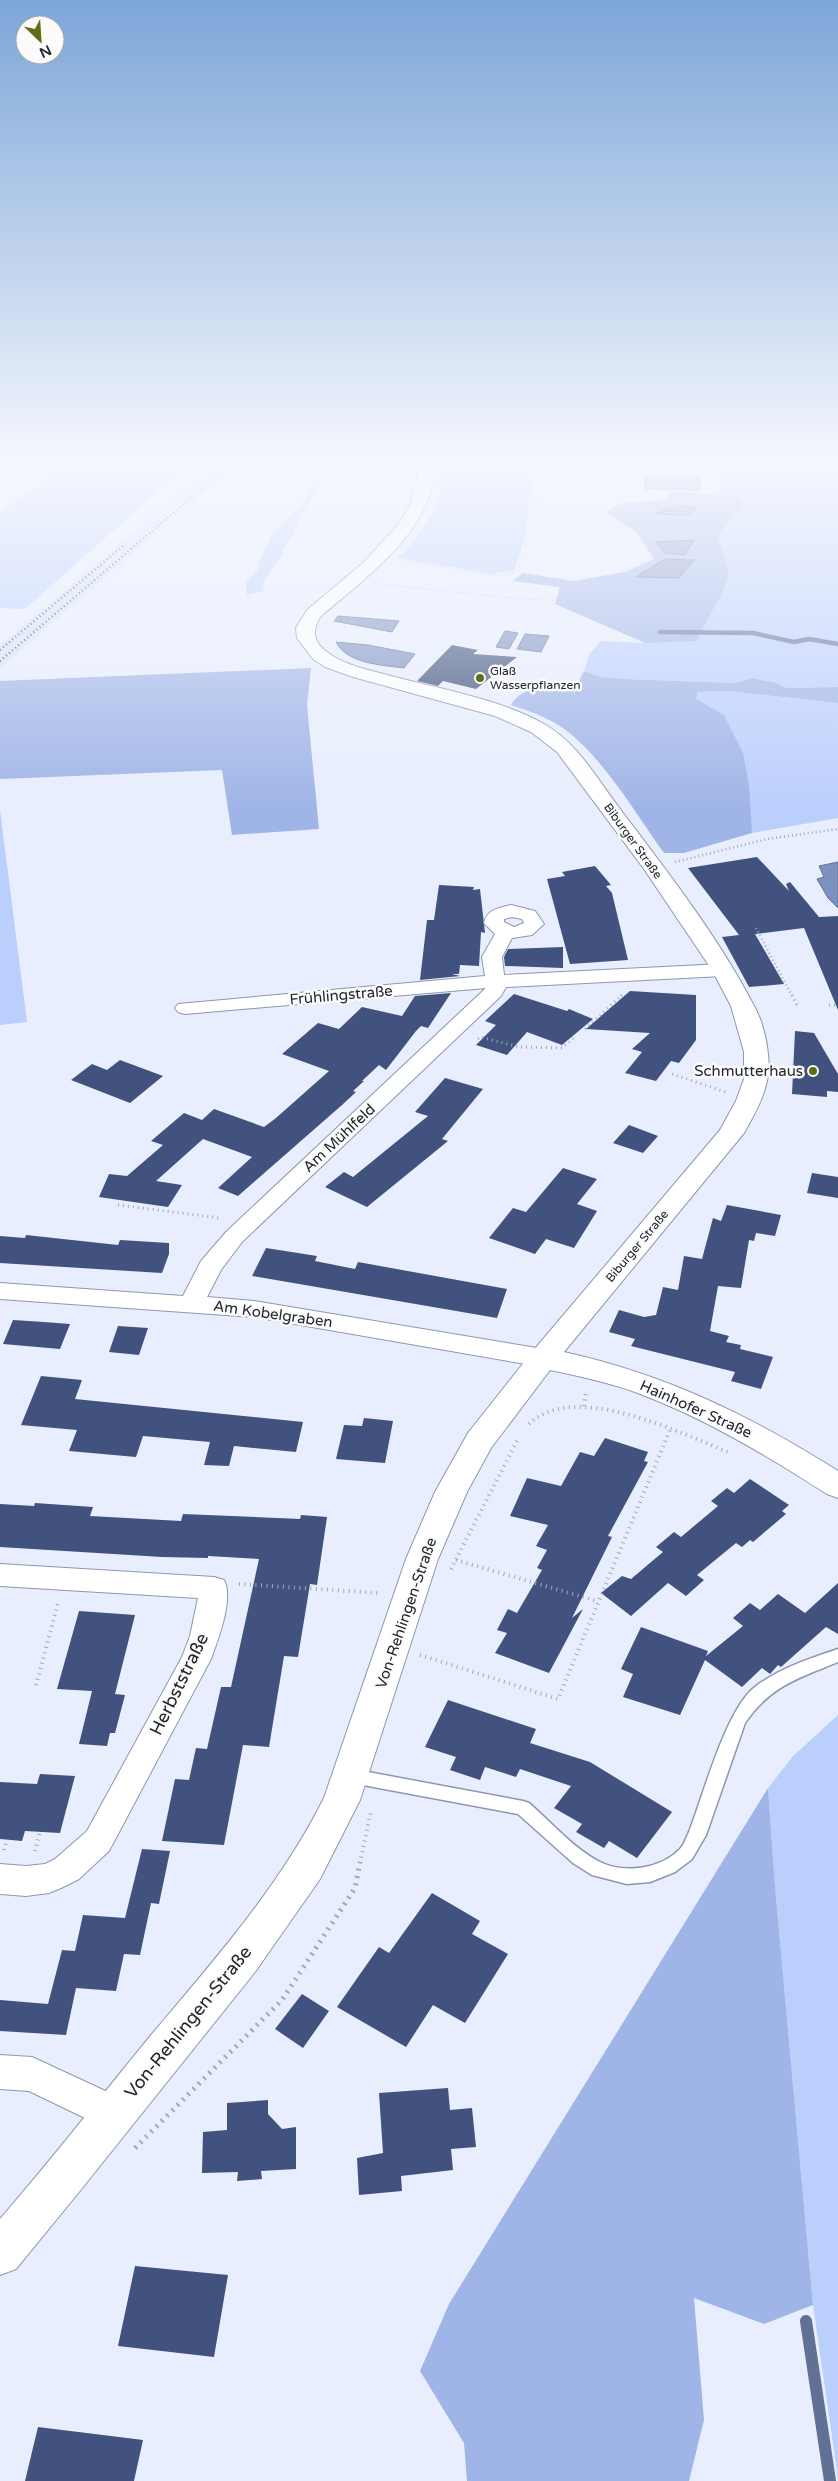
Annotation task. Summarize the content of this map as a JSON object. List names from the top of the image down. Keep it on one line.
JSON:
{"streets":{"street":["Biburger Straße","Frühlingstraße","Am Mühlfeld","Am Kobelgraben","Hainhofer Straße","Von-Rehlingen-Straße","Herbststraße"]},"crossings":[["Biburger Straße","Frühlingstraße"],["Biburger Straße","Am Kobelgraben"],["Biburger Straße","Hainhofer Straße"],["Biburger Straße","Von-Rehlingen-Straße"],["Frühlingstraße","Am Mühlfeld"],["Am Mühlfeld","Am Kobelgraben"],["Am Kobelgraben","Hainhofer Straße"],["Am Kobelgraben","Von-Rehlingen-Straße"],["Hainhofer Straße","Von-Rehlingen-Straße"]],"places":["Glaß Wasserpflanzen","Schmutterhaus"],"north":"bottom right"}
